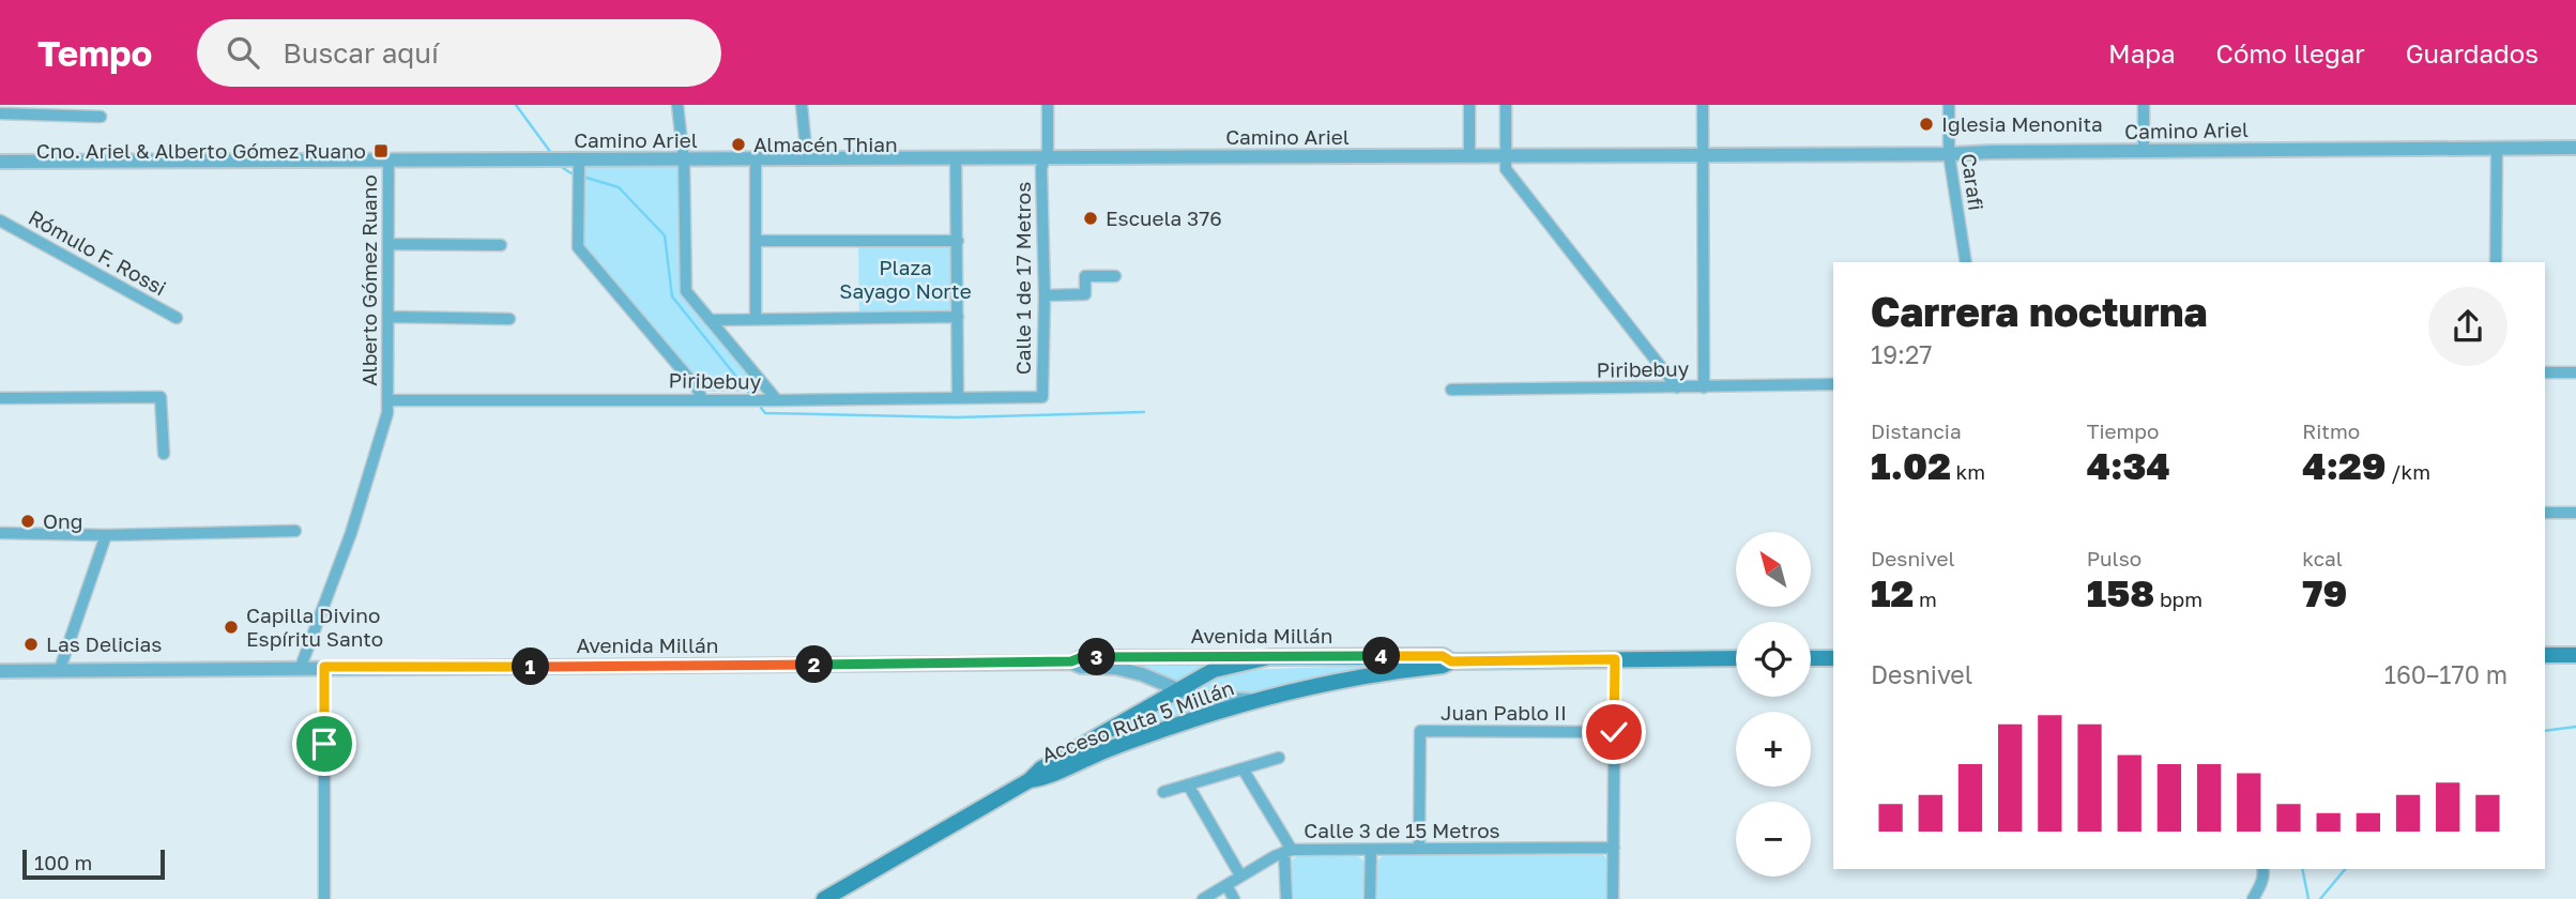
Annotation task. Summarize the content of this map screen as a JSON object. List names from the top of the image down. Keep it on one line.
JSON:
{"streets":{"main road":["Avenida Millán","Acceso Ruta 5 Millán"],"street":["Camino Ariel","Carafi","Rómulo F. Rossi","Calle 1 de 17 Metros","Alberto Gómez Ruano","Piribebuy","Juan Pablo II","Calle 3 de 15 Metros"]},"crossings":[["Camino Ariel","Carafi"],["Camino Ariel","Calle 1 de 17 Metros"],["Camino Ariel","Alberto Gómez Ruano"],["Calle 1 de 17 Metros","Piribebuy"],["Alberto Gómez Ruano","Piribebuy"],["Alberto Gómez Ruano","Avenida Millán"],["Avenida Millán","Acceso Ruta 5 Millán"],["Juan Pablo II","Calle 3 de 15 Metros"]],"parks":["Plaza Sayago Norte"],"places":{"other":["Iglesia Menonita","Almacén Thian","Escuela 376","Ong","Capilla Divino Espíritu Santo","Las Delicias"],"transit":["Cno. Ariel & Alberto Gómez Ruano"]},"scale_bar":"100 m","north":"top left","page":{"header":"Tempo","search":"Buscar aquí","nav":["Mapa","Cómo llegar","Guardados"],"heading":["Carrera nocturna","19:27"],"stats":[["Distancia","1.02 km"],["Tiempo","4:34"],["Ritmo","4:29 /km"],["Desnivel","12 m"],["Pulso","158 bpm"],["kcal","79"]],"map_buttons":["+","−"],"pins":["4","3","2","1"],"chart":["Desnivel","160–170 m"],"scale":"100 m"}}
